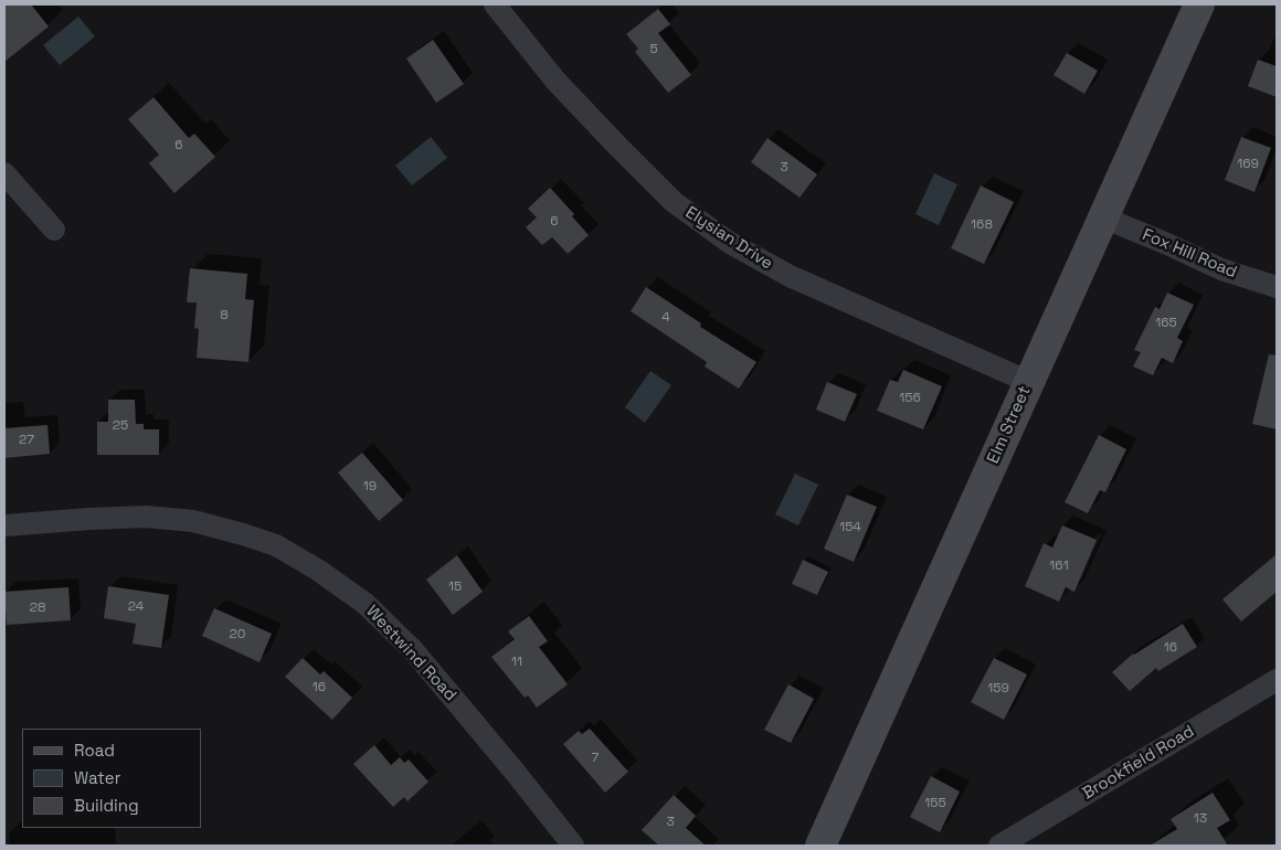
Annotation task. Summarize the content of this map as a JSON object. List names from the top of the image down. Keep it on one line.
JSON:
{"streets":{"main road":["Elm Street"],"street":["Elysian Drive","Fox Hill Road","Westwind Road","Brookfield Road"]},"crossings":[["Elysian Drive","Elm Street"],["Fox Hill Road","Elm Street"]],"house_numbers":["5","6","169","3","6","168","8","4","165","156","25","27","19","154","161","15","24","28","20","16","11","16","159","7","155","13","3"],"legend":["Road","Water","Building"]}
